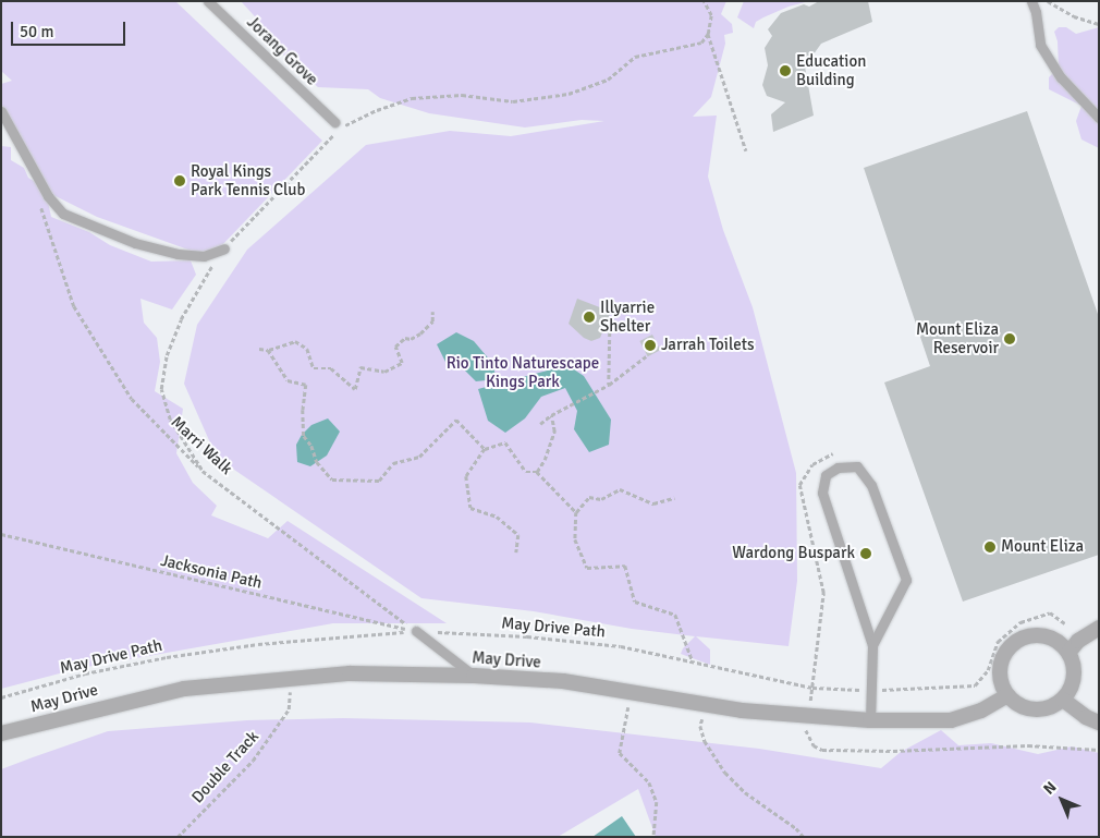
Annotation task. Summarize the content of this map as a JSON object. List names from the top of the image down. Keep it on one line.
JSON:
{"streets":{"street":["May Drive"],"lane":["Jorang Grove"],"path":["Marri Walk","Jacksonia Path","May Drive Path","Double Track"]},"crossings":[["Marri Walk","Jacksonia Path"],["Marri Walk","May Drive Path"],["Jacksonia Path","May Drive Path"],["May Drive","Double Track"]],"parks":["Rio Tinto Naturescape Kings Park"],"places":["Education Building","Royal Kings Park Tennis Club","Illyarrie Shelter","Mount Eliza Reservoir","Jarrah Toilets","Mount Eliza","Wardong Buspark"],"scale_bar":"50 m","north":"top left"}
